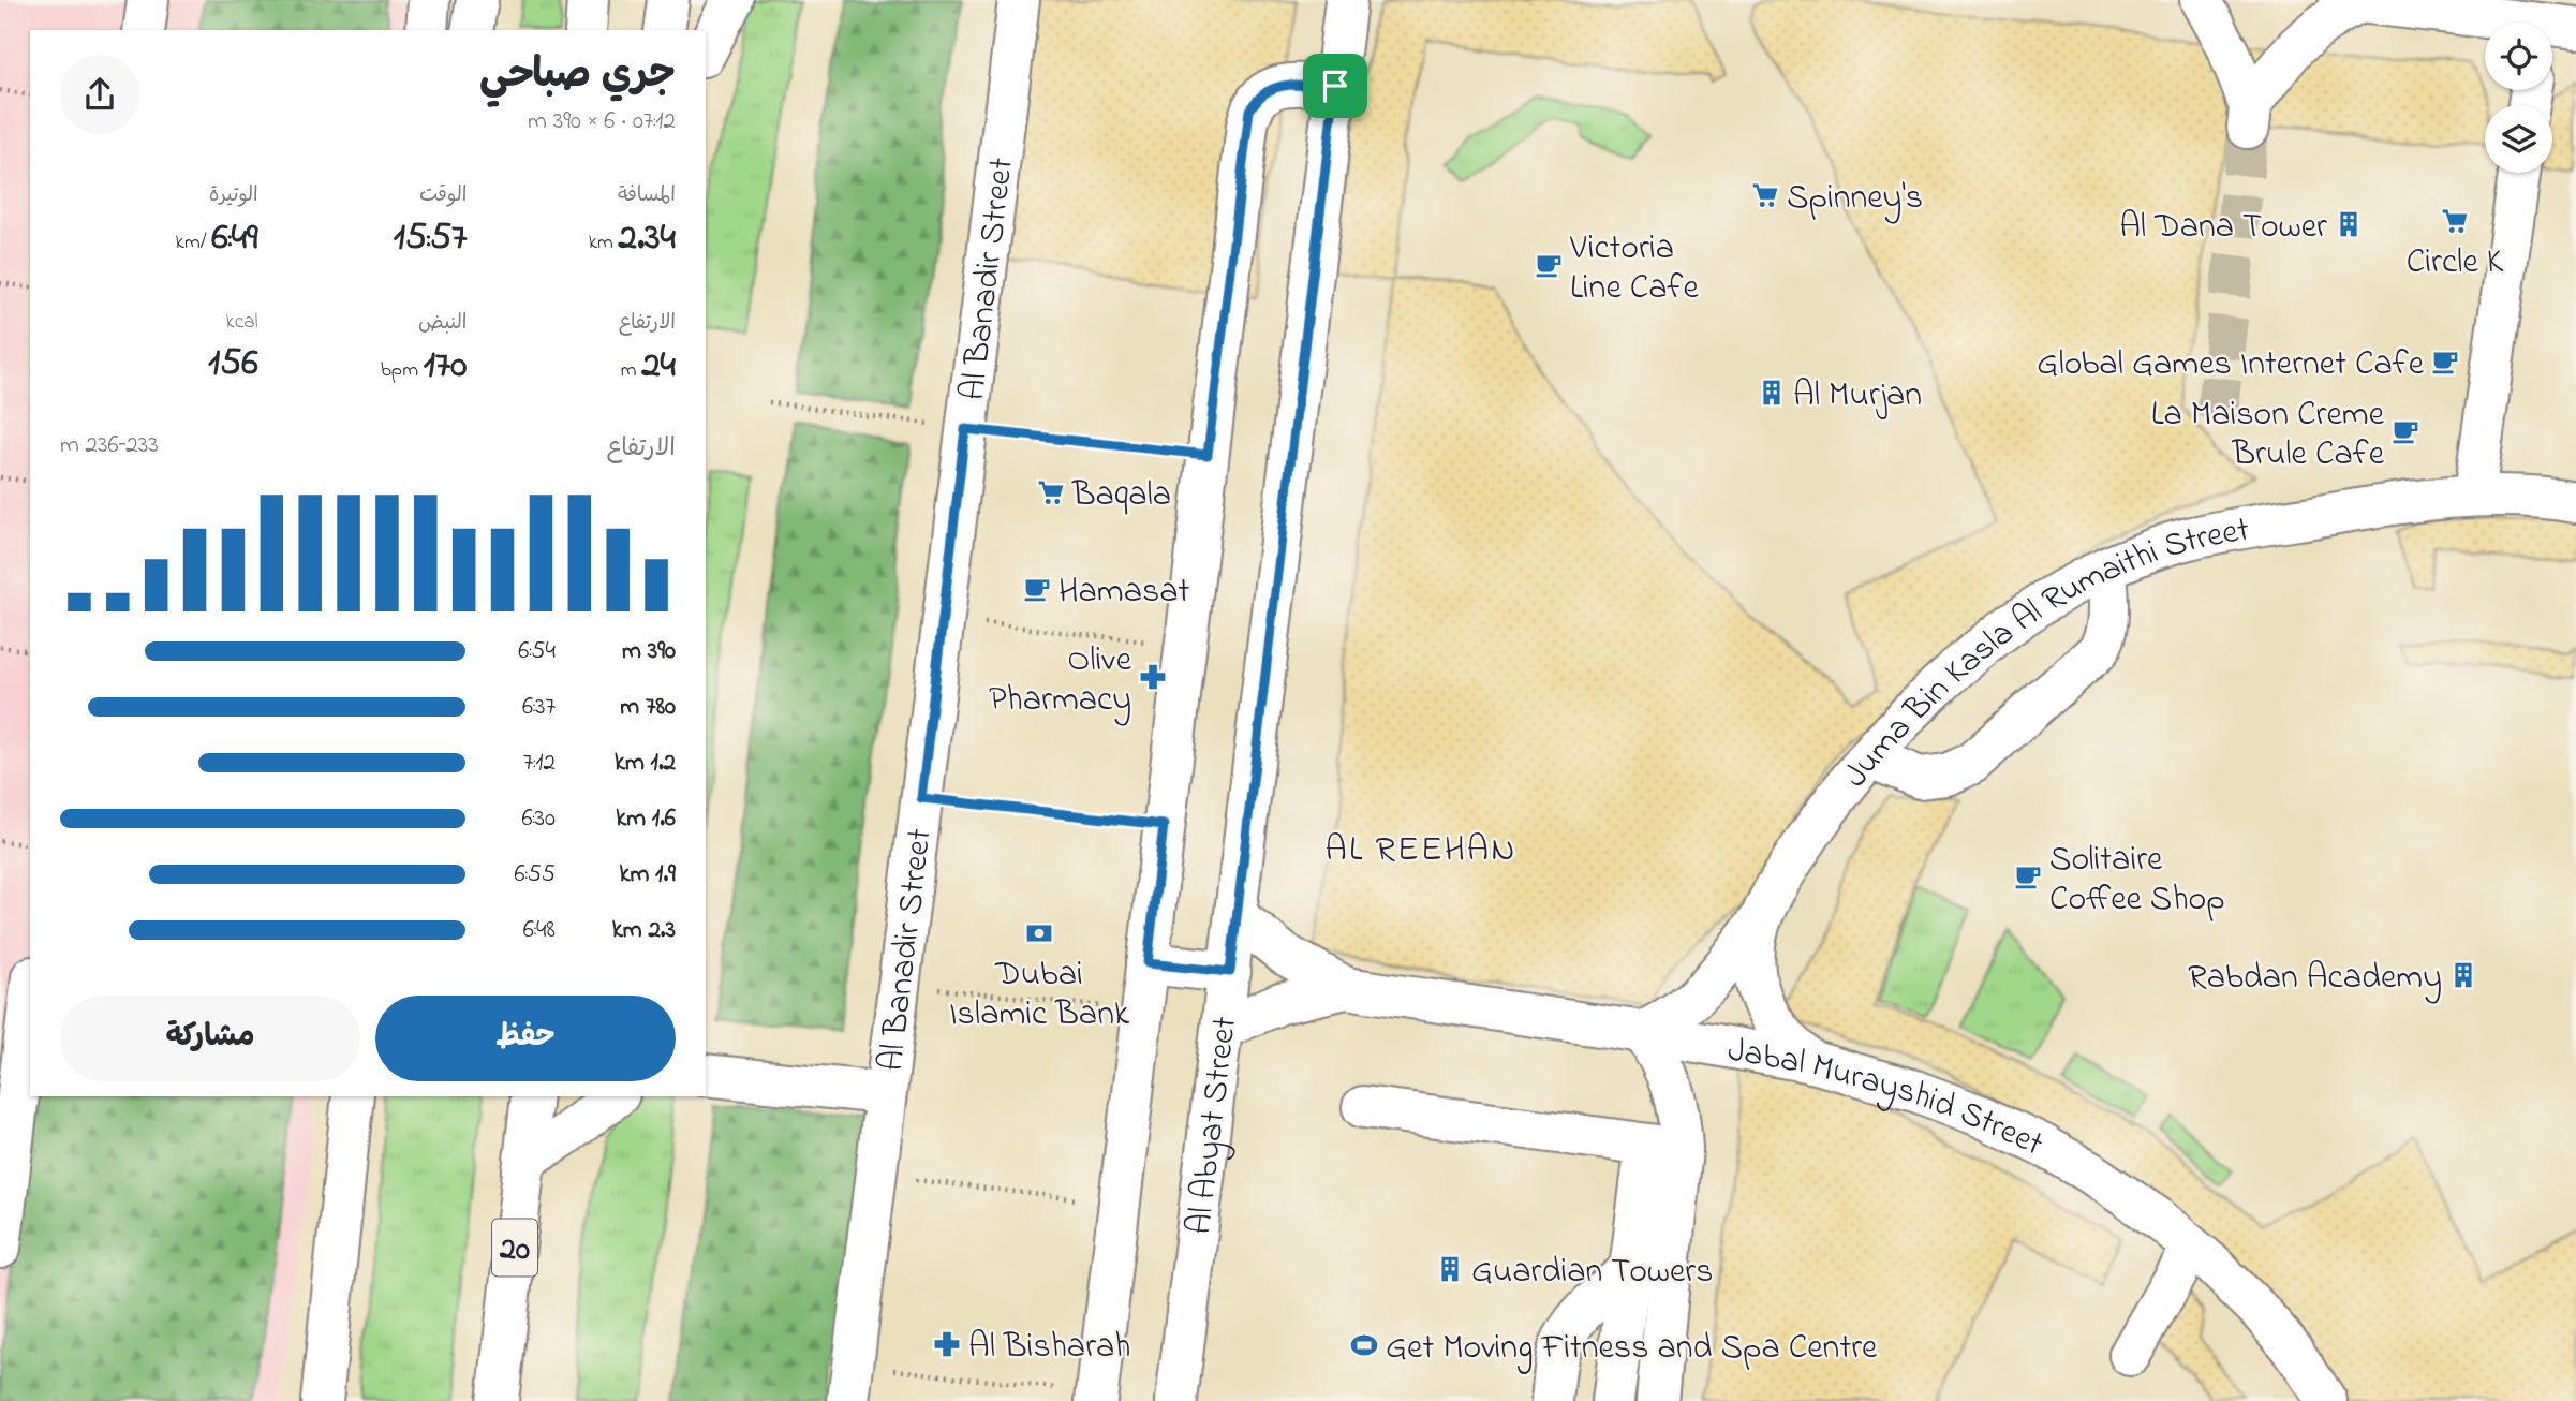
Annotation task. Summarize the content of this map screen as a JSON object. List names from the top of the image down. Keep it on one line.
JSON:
{"streets":{"street":["Al Banadir Street","Juma Bin Kasla Al Rumaithi Street","Jabal Murayshid Street","Al Abyat Street","20"]},"crossings":[["Juma Bin Kasla Al Rumaithi Street","Jabal Murayshid Street"],["Jabal Murayshid Street","Al Abyat Street"]],"districts":["AL REEHAN"],"places":{"supermarket":["Spinney's","Circle K","Baqala"],"building":["Al Dana Tower","Al Murjan","Rabdan Academy","Guardian Towers"],"cafe":["Victoria Line Cafe","Global Games Internet Cafe","La Maison Creme Brule Cafe","Hamasat","Solitaire Coffee Shop"],"pharmacy":["Olive Pharmacy","Al Bisharah"],"bank":["Dubai Islamic Bank"],"sports":["Get Moving Fitness and Spa Centre"]},"page":{"heading":["جري صباحي","07:12 · 6 × 390 m"],"stats":[["المسافة","2.34 km"],["الوقت","15:57"],["الوتيرة","6:49 /km"],["الارتفاع","24 m"],["النبض","170 bpm"],["kcal","156"]],"chart":["الارتفاع","233–236 m"],"list":[{"name":"390 m","note":"6:54"},{"name":"780 m","note":"6:37"},{"name":"1.2 km","note":"7:12"},{"name":"1.6 km","note":"6:30"},{"name":"1.9 km","note":"6:55"},{"name":"2.3 km","note":"6:48"}],"buttons":["حفظ","مشاركة"]}}
